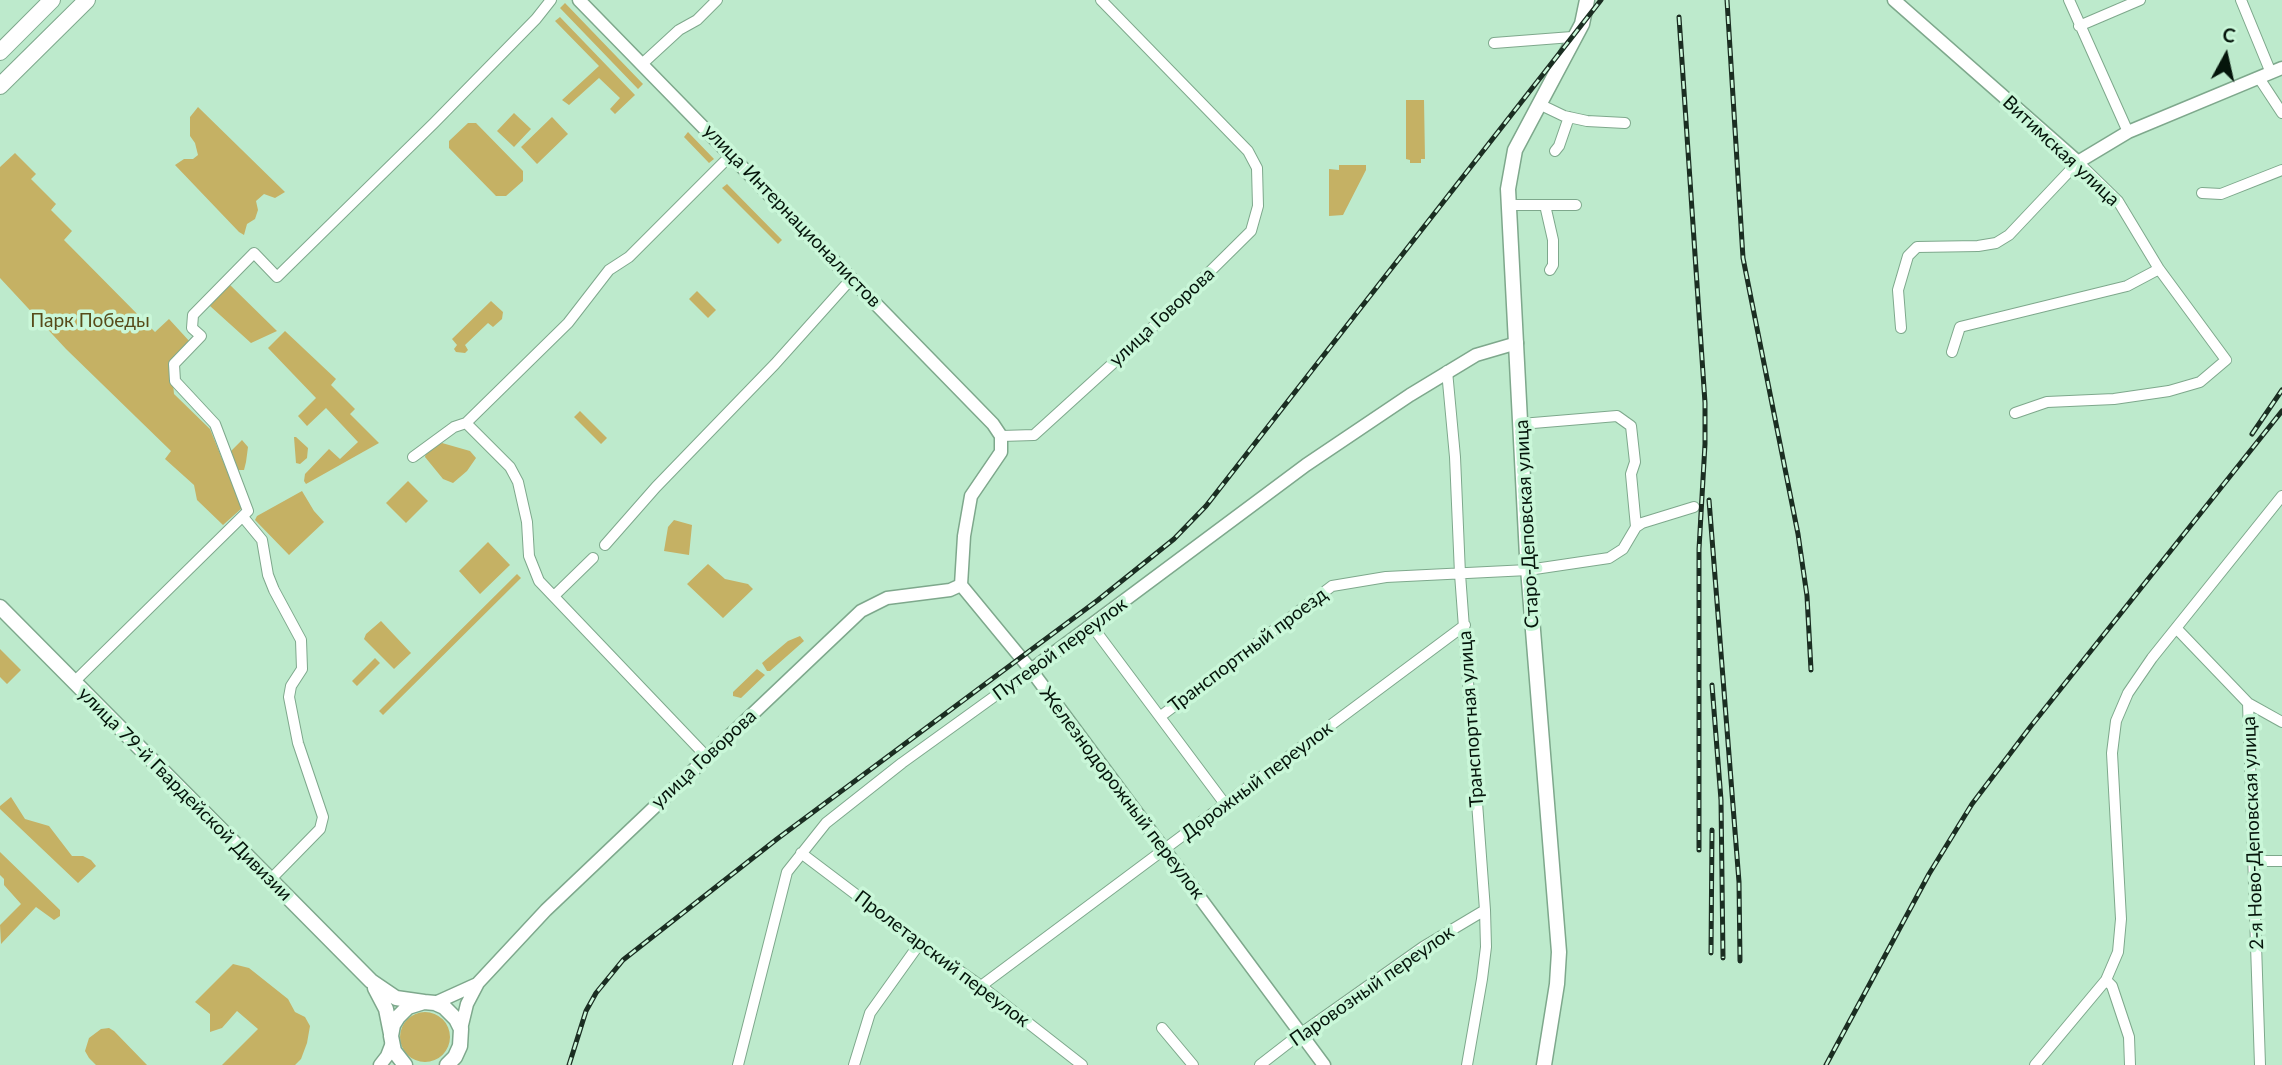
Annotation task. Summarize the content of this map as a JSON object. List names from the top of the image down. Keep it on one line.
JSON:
{"streets":{"main road":["Старо-Деповская улица","улица 79-й Гвардейской Дивизии"],"street":["Витимская улица","улица Интернационалистов","улица Говорова","Путевой переулок","Транспортный проезд","Транспортная улица","Дорожный переулок","Железнодорожный переулок","2-я Ново-Деповская улица","Пролетарский переулок","Паровозный переулок"]},"crossings":[["улица Интернационалистов","улица Говорова"],["улица Говорова","Железнодорожный переулок"],["улица Говорова","улица 79-й Гвардейской Дивизии"],["Старо-Деповская улица","Путевой переулок"],["Старо-Деповская улица","Транспортный проезд"],["Путевой переулок","Транспортная улица"],["Путевой переулок","Железнодорожный переулок"],["Путевой переулок","Пролетарский переулок"],["Транспортный проезд","Транспортная улица"],["Транспортная улица","Дорожный переулок"],["Транспортная улица","Паровозный переулок"],["Дорожный переулок","Железнодорожный переулок"],["Дорожный переулок","Пролетарский переулок"],["Железнодорожный переулок","Паровозный переулок"]],"parks":["Парк Победы"],"north":"top"}
